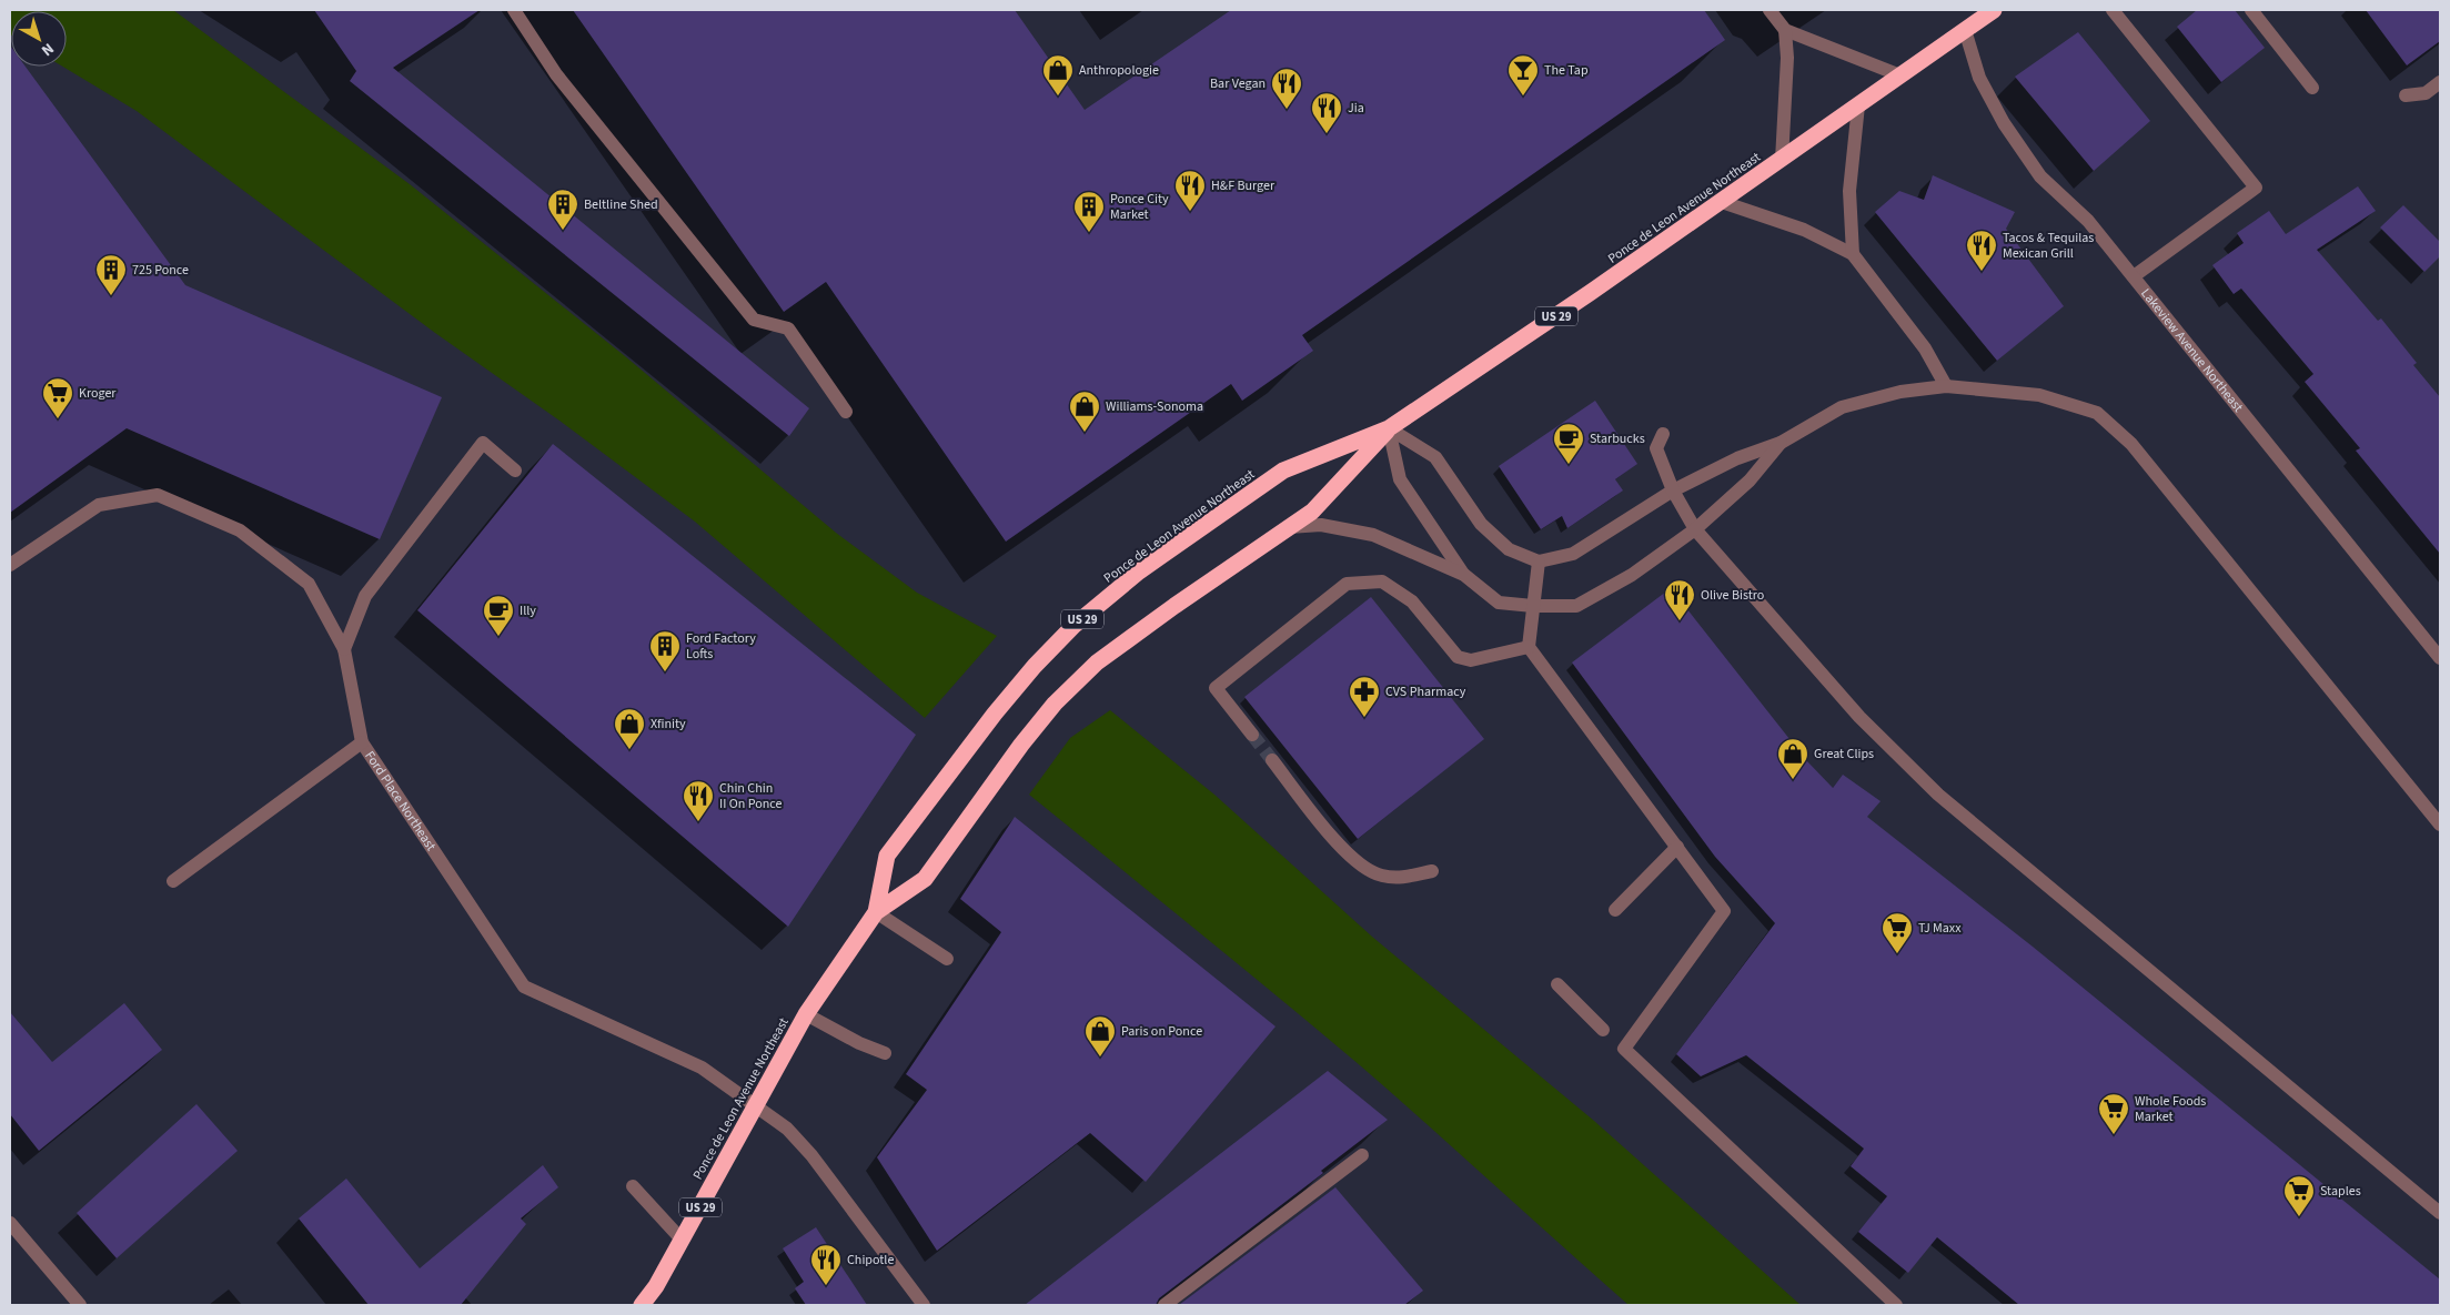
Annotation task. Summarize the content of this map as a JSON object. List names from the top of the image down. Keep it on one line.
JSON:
{"streets":{"highway":["Ponce de Leon Avenue Northeast","US 29"],"street":["Lakeview Avenue Northeast","Ford Place Northeast"]},"crossings":[["Ponce de Leon Avenue Northeast","Lakeview Avenue Northeast"],["Ponce de Leon Avenue Northeast","Ford Place Northeast"]],"places":{"shop":["Anthropologie","Williams-Sonoma","Xfinity","Great Clips","Paris on Ponce"],"bar":["The Tap"],"restaurant":["Bar Vegan","Jia","H&F Burger","Tacos & Tequilas Mexican Grill","Olive Bistro","Chin Chin II On Ponce","Chipotle"],"building":["Beltline Shed","Ponce City Market","725 Ponce","Ford Factory Lofts"],"supermarket":["Kroger","TJ Maxx","Whole Foods Market","Staples"],"cafe":["Starbucks","Illy"],"pharmacy":["CVS Pharmacy"]},"north":"bottom right"}
